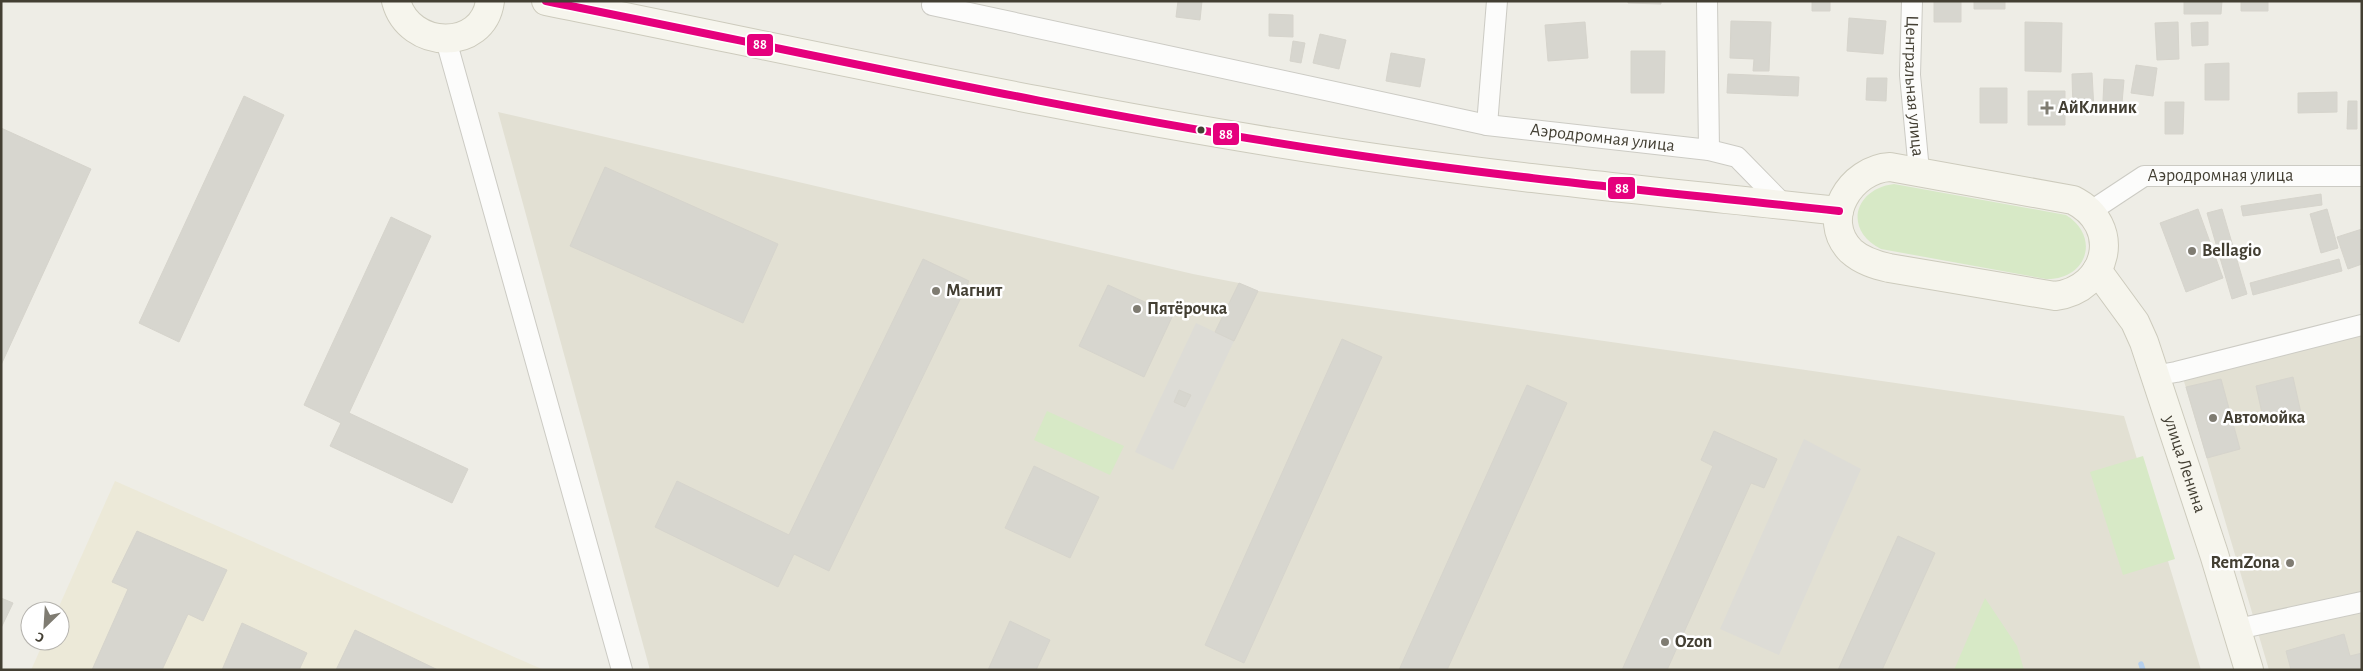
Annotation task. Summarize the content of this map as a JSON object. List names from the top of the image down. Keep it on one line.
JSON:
{"streets":{"street":["Центральная улица","Аэродромная улица","улица Ленина"]},"places":{"health":["АйКлиник"],"other":["Bellagio","Магнит","Пятёрочка","Автомойка","RemZona","Ozon"]},"lines":["transit line 88"],"north":"bottom left"}
